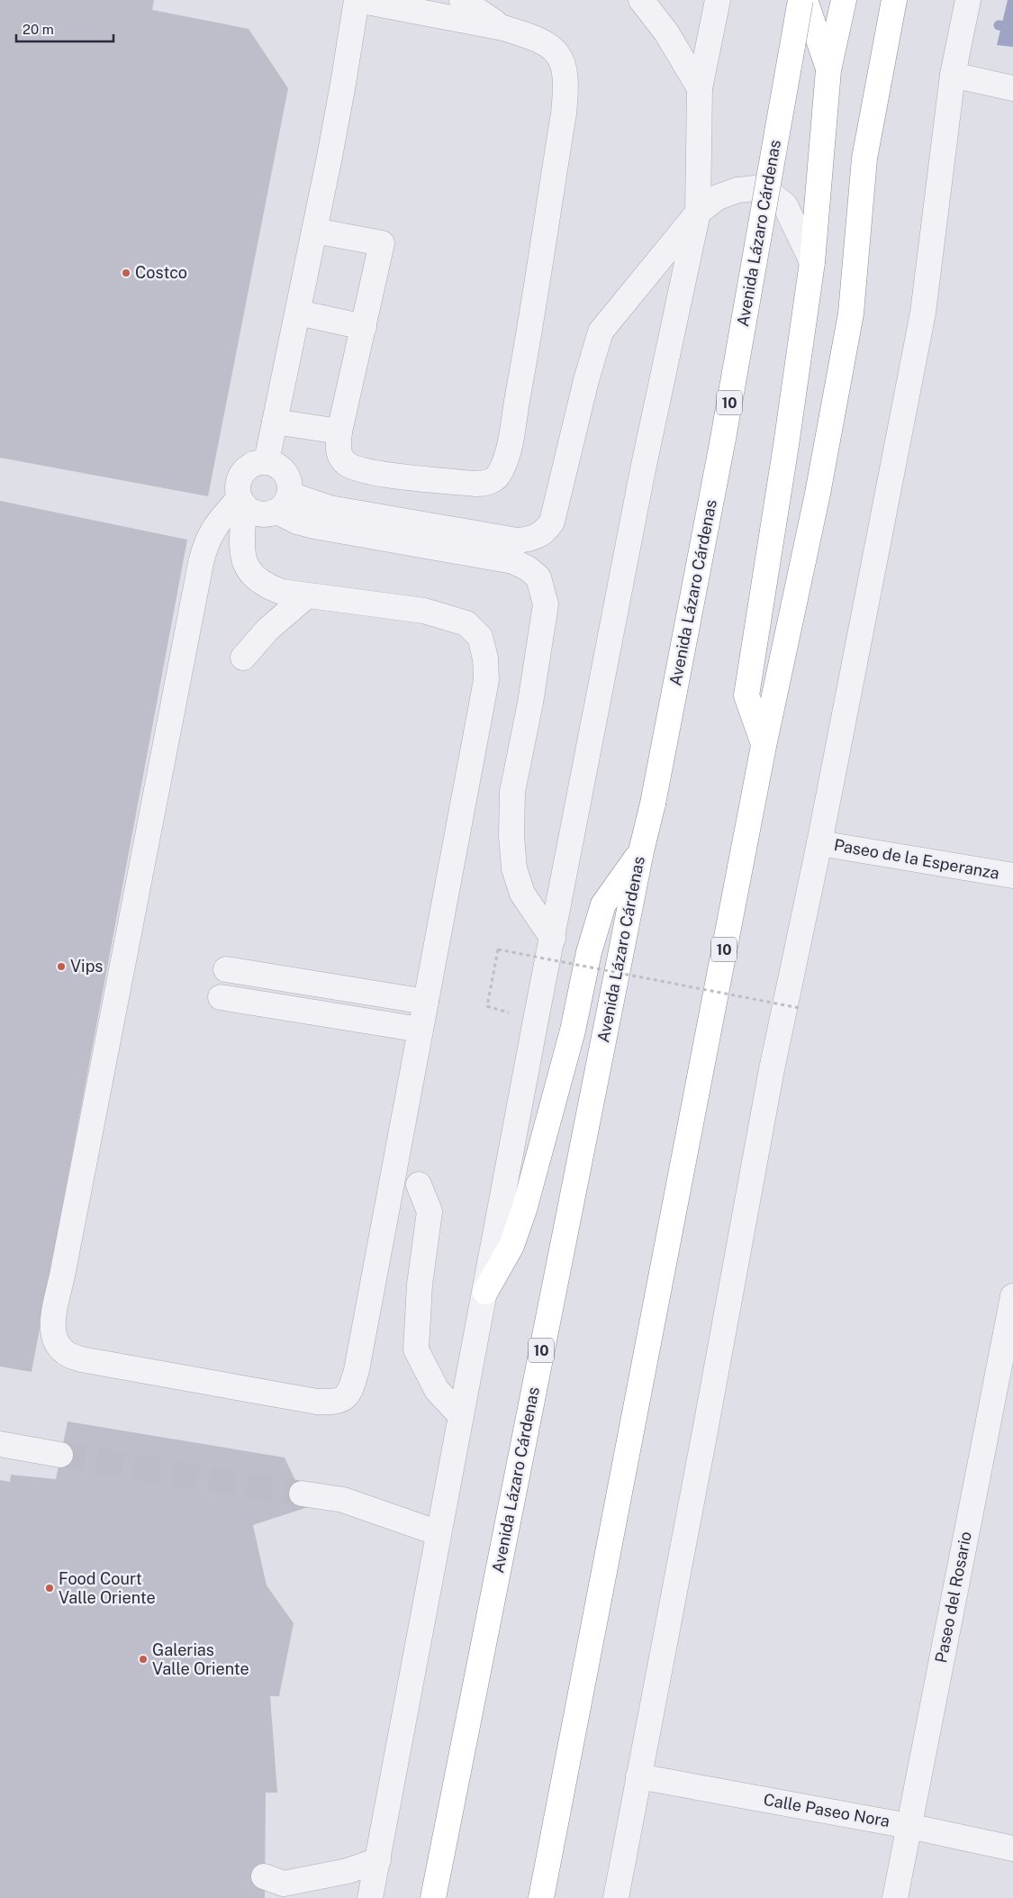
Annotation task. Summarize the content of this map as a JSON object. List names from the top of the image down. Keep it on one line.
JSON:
{"streets":{"highway":["Avenida Lázaro Cárdenas","10"],"street":["Paseo de la Esperanza","Paseo del Rosario","Calle Paseo Nora"]},"crossings":[["Paseo del Rosario","Calle Paseo Nora"]],"places":["Costco","Vips","Food Court Valle Oriente","Galerias Valle Oriente"],"scale_bar":"20 m"}
